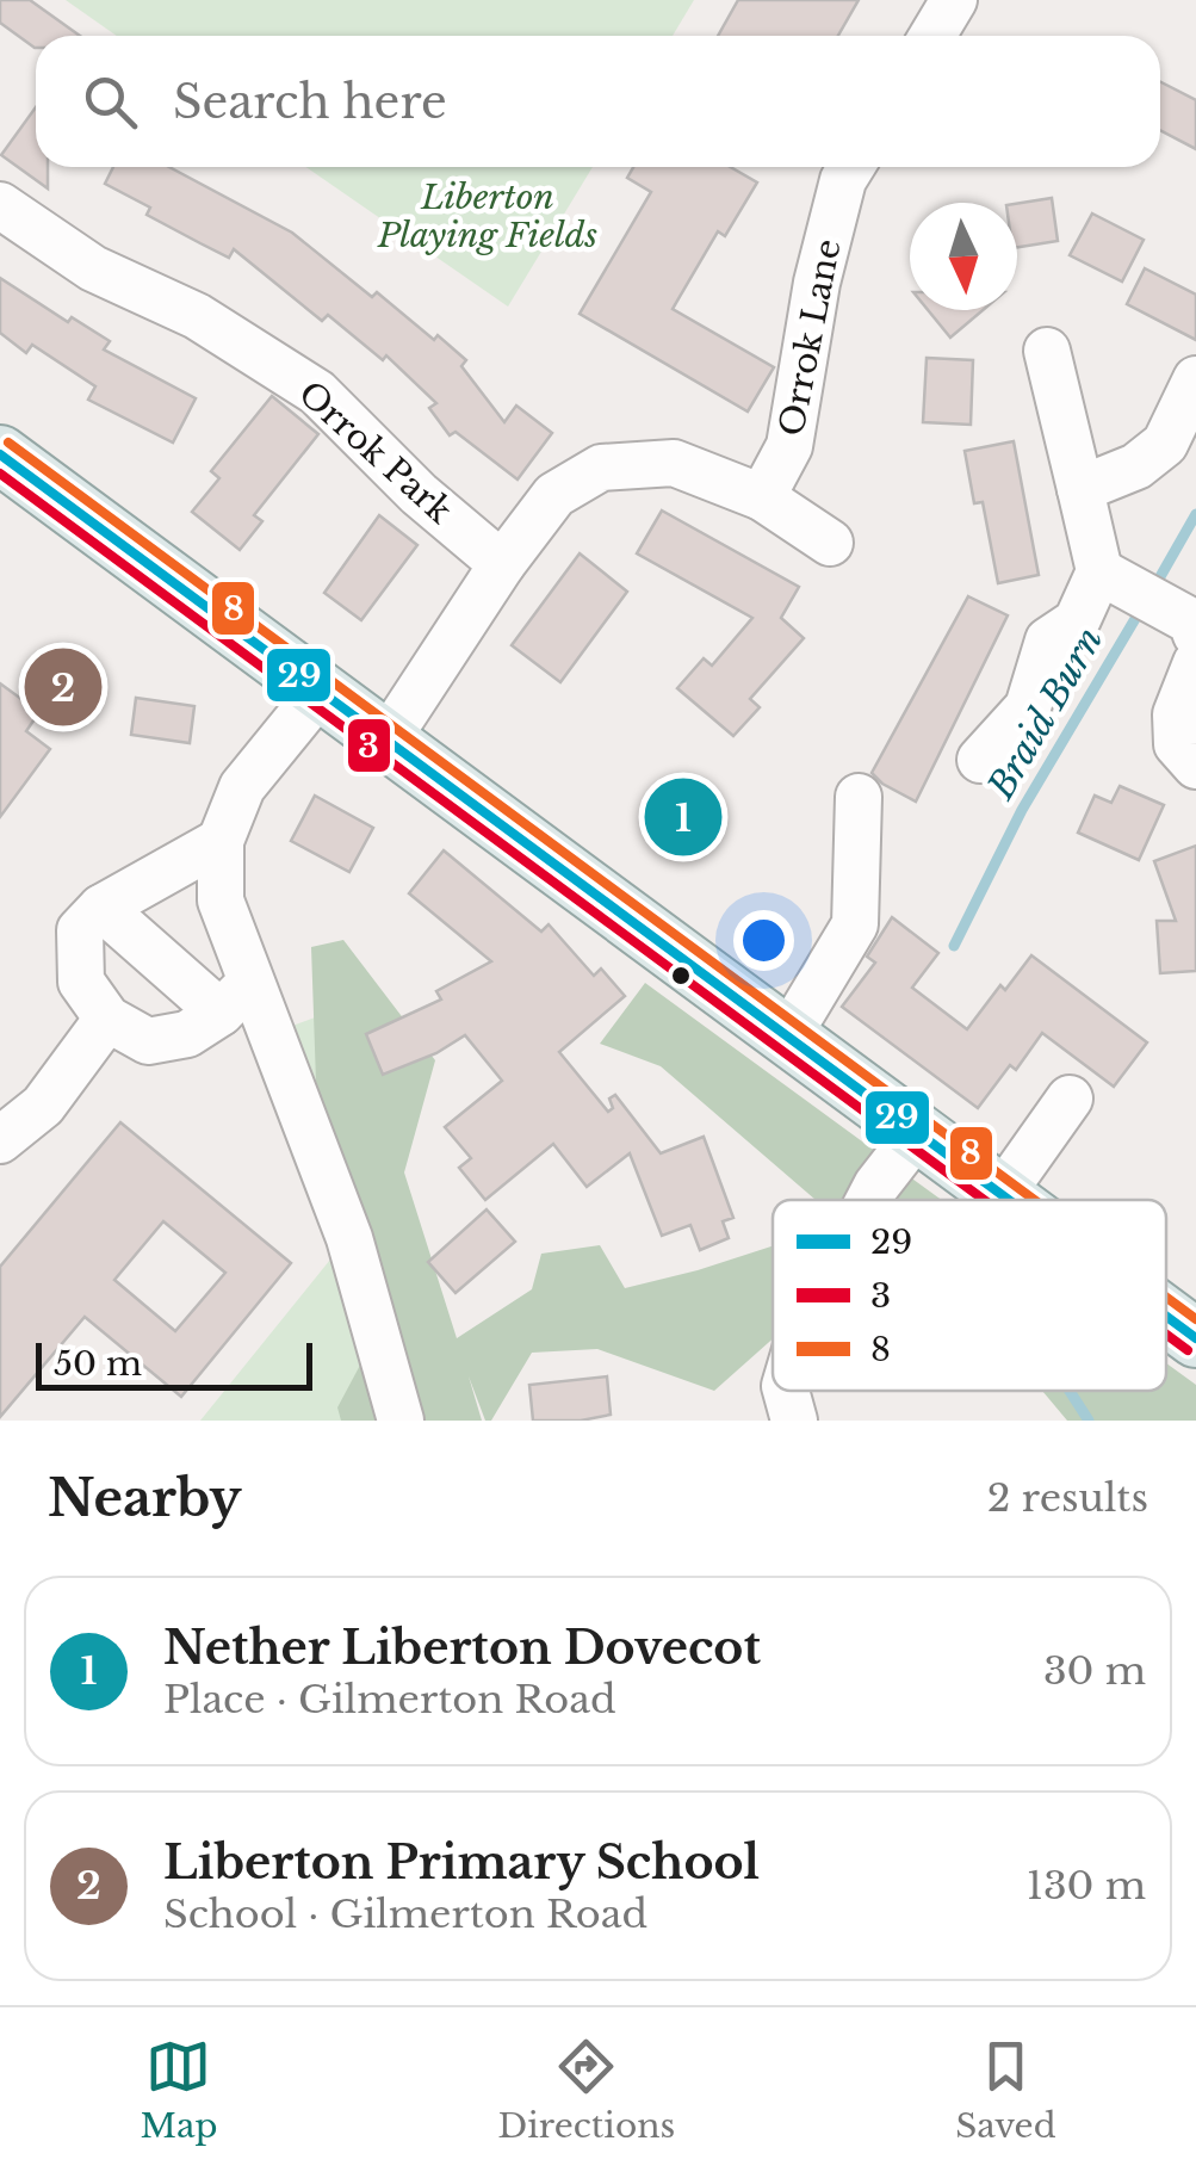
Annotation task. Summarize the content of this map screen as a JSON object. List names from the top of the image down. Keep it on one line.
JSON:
{"streets":{"street":["Orrok Lane","Orrok Park"]},"water":["Braid Burn"],"parks":["Liberton Playing Fields"],"lines":["transit line 8","transit line 29","transit line 3"],"legend":["29","3","8"],"scale_bar":"50 m","north":"bottom","page":{"search":"Search here","pins":["2","1"],"scale":"50 m","heading":["Nearby","2 results"],"list":[{"mark":"1","name":"Nether Liberton Dovecot","note":"Place · Gilmerton Road","value":"30 m"},{"mark":"2","name":"Liberton Primary School","note":"School · Gilmerton Road","value":"130 m"}],"nav":["Map","Directions","Saved"]}}
